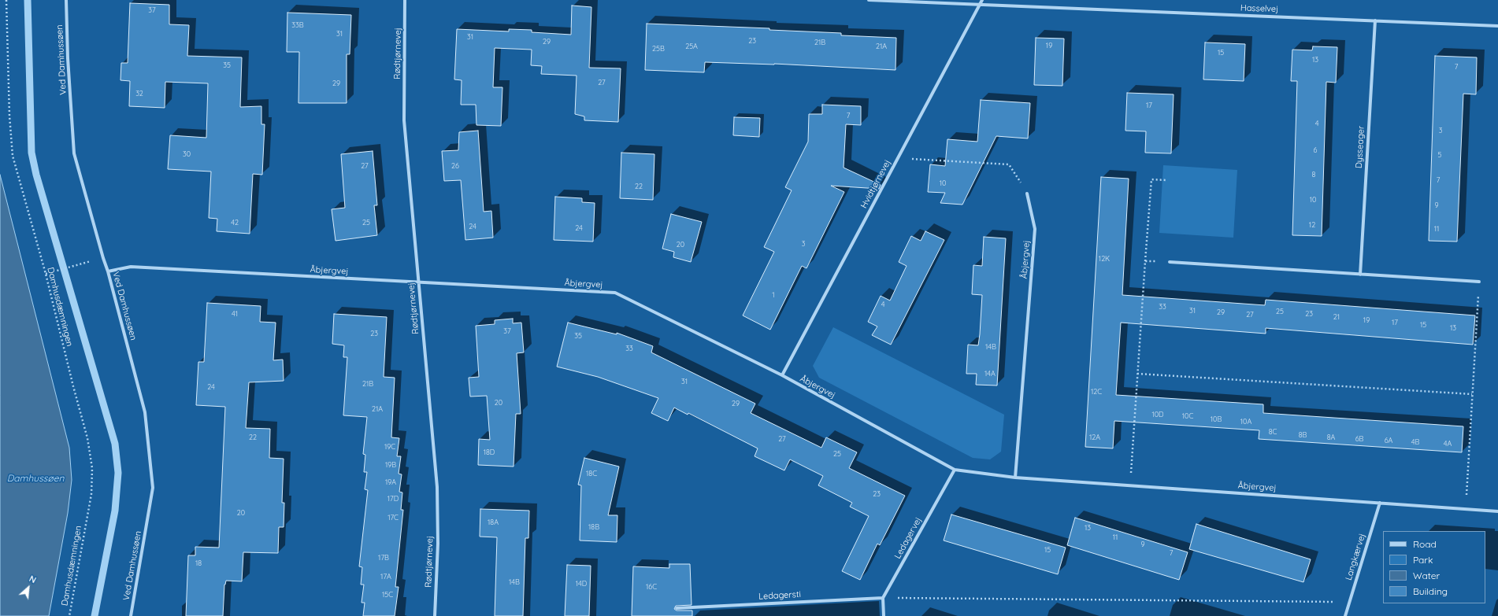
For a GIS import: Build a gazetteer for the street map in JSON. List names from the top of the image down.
{
  "streets": {
    "street": [
      "Hasselvej",
      "Rødtjørnevej",
      "Ved Damhussøen",
      "Dysseager",
      "Hvidtjørnevej",
      "Åbjergvej",
      "Ledagervej",
      "Langkærvej",
      "Ledagersti"
    ],
    "path": ["Damhusdæmningen"]
  },
  "crossings": [
    ["Hasselvej", "Dysseager"],
    ["Hasselvej", "Hvidtjørnevej"],
    ["Rødtjørnevej", "Åbjergvej"],
    ["Ved Damhussøen", "Åbjergvej"],
    ["Hvidtjørnevej", "Åbjergvej"],
    ["Åbjergvej", "Ledagervej"],
    ["Åbjergvej", "Langkærvej"],
    ["Ledagervej", "Ledagersti"]
  ],
  "water": ["Damhussøen"],
  "house_numbers": [
    "37",
    "33B",
    "31",
    "31",
    "23",
    "29",
    "21B",
    "19",
    "25A",
    "21A",
    "25B",
    "15",
    "13",
    "35",
    "7",
    "27",
    "29",
    "32",
    "17",
    "7",
    "4",
    "3",
    "6",
    "30",
    "5",
    "27",
    "26",
    "8",
    "7",
    "10",
    "22",
    "10",
    "9",
    "42",
    "25",
    "12",
    "24",
    "24",
    "11",
    "3",
    "20",
    "12K",
    "1",
    "4",
    "33",
    "31",
    "25",
    "29",
    "41",
    "23",
    "27",
    "21",
    "19",
    "17",
    "15",
    "13",
    "37",
    "23",
    "35",
    "14B",
    "33",
    "14A",
    "31",
    "21B",
    "24",
    "12C",
    "20",
    "29",
    "21A",
    "10D",
    "10C",
    "10B",
    "10A",
    "8C",
    "8B",
    "22",
    "12A",
    "8A",
    "27",
    "6B",
    "6A",
    "4B",
    "4A",
    "19C",
    "18D",
    "25",
    "19B",
    "18C",
    "19A",
    "23",
    "17D",
    "20",
    "17C",
    "18A",
    "18B",
    "13",
    "11",
    "9",
    "15",
    "7",
    "17B",
    "18",
    "17A",
    "14B",
    "14D",
    "16C",
    "15C"
  ],
  "legend": [
    "Road",
    "Park",
    "Water",
    "Building"
  ],
  "north": "top right"
}
